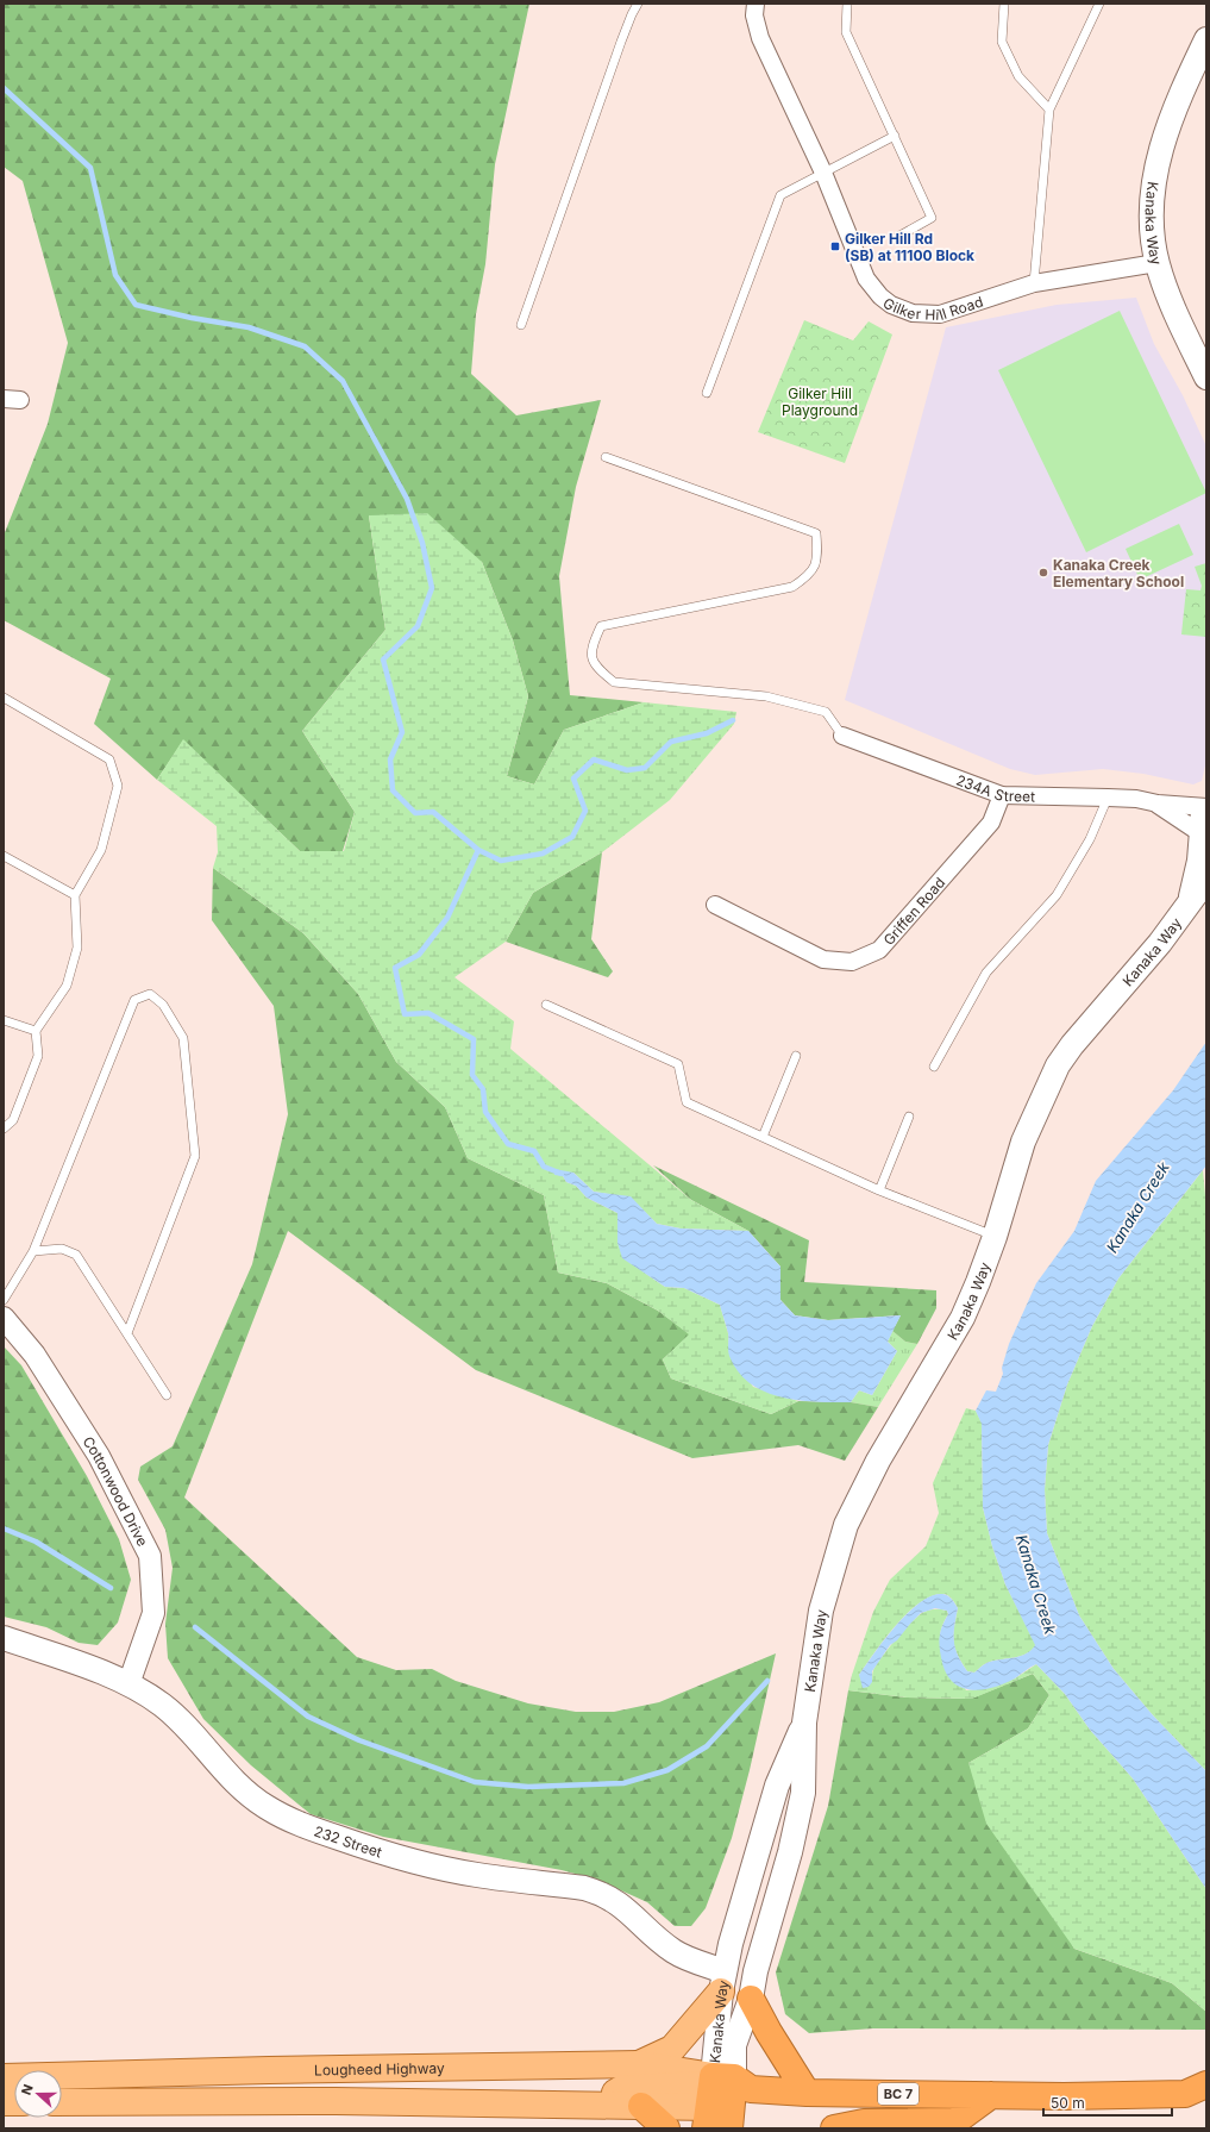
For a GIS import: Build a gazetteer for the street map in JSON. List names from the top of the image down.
{
  "streets": {
    "highway": ["Lougheed Highway", "BC 7"],
    "main road": ["Kanaka Way", "232 Street"],
    "street": [
      "Gilker Hill Road",
      "234A Street",
      "Griffen Road",
      "Cottonwood Drive"
    ]
  },
  "crossings": [
    ["Kanaka Way", "Gilker Hill Road"],
    ["Kanaka Way", "234A Street"],
    ["Kanaka Way", "232 Street"],
    ["Kanaka Way", "Lougheed Highway"],
    ["234A Street", "Griffen Road"],
    ["Cottonwood Drive", "232 Street"],
    ["Lougheed Highway", "BC 7"]
  ],
  "water": ["Kanaka Creek"],
  "parks": ["Gilker Hill Playground"],
  "places": {
    "transit": ["Gilker Hill Rd (SB) at 11100 Block"],
    "other": ["Kanaka Creek Elementary School"]
  },
  "scale_bar": "50 m",
  "north": "left"
}
